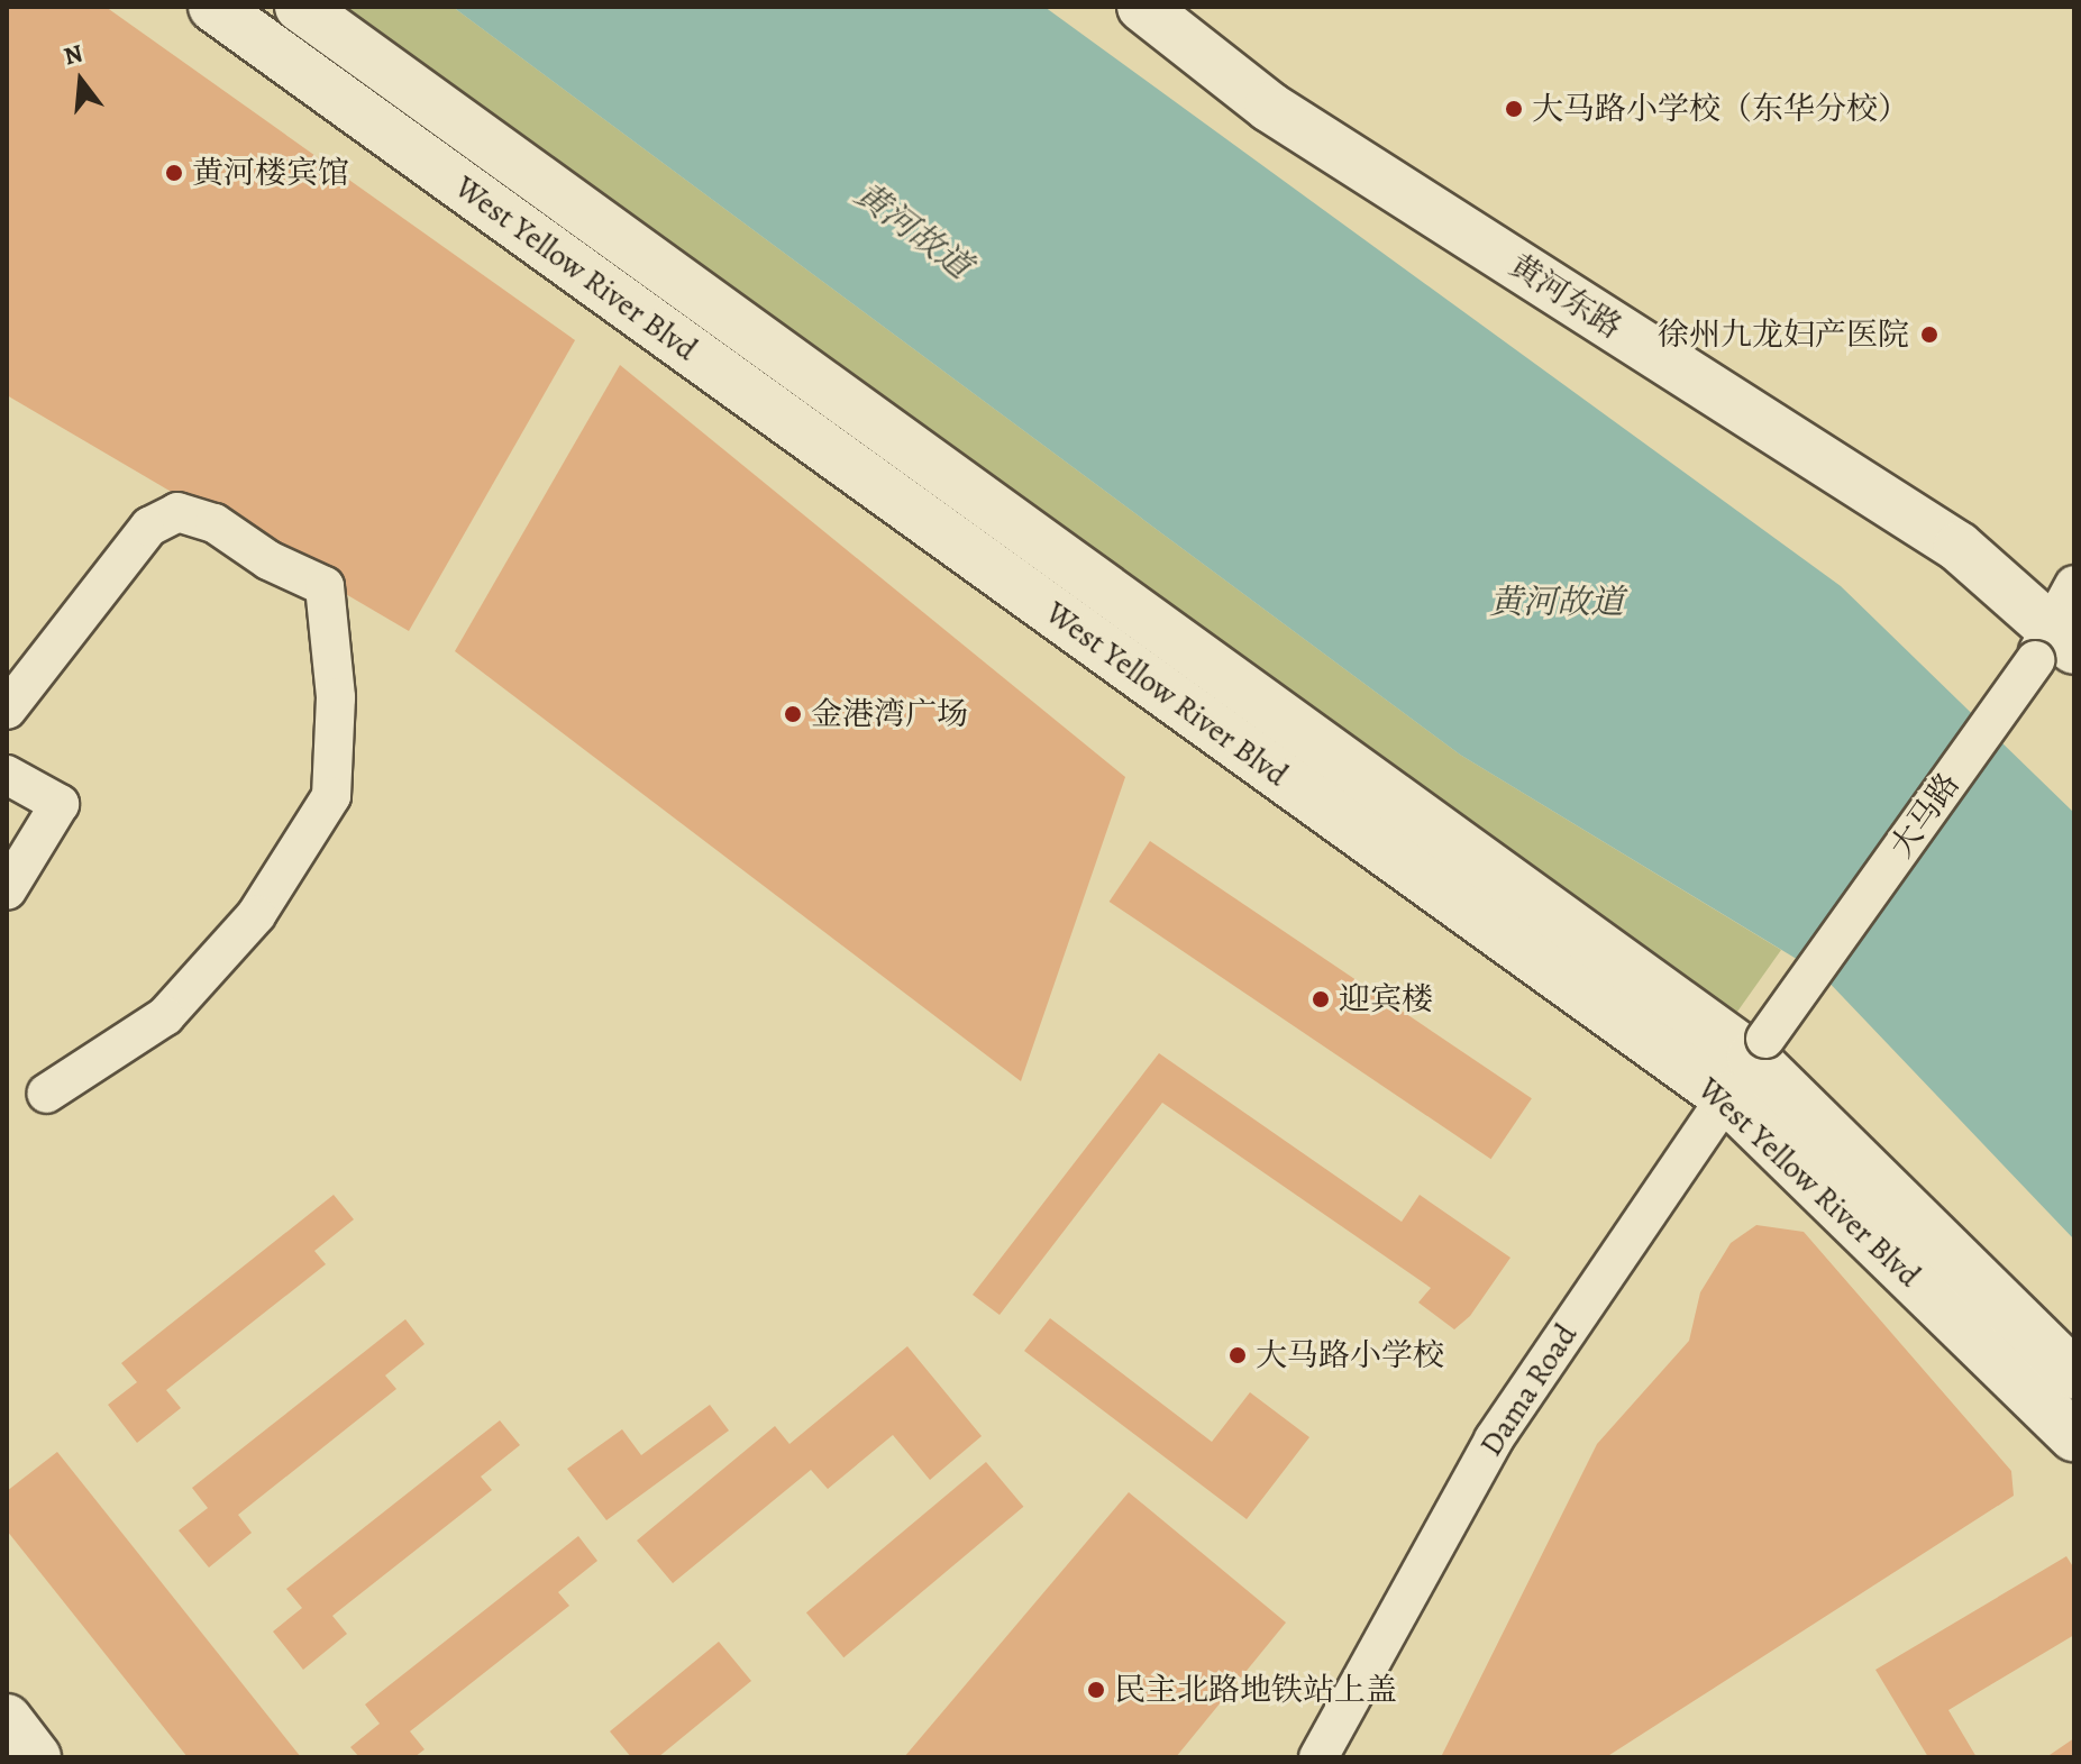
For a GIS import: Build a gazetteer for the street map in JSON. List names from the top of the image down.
{
  "streets": {
    "main road": ["West Yellow River Blvd", "黄河东路", "Dama Road"],
    "street": ["大马路"]
  },
  "crossings": [
    ["West Yellow River Blvd", "大马路"],
    ["West Yellow River Blvd", "Dama Road"],
    ["黄河东路", "大马路"],
    ["大马路", "Dama Road"]
  ],
  "water": ["黄河故道"],
  "places": [
    "大马路小学校（东华分校）",
    "黄河楼宾馆",
    "徐州九龙妇产医院",
    "金港湾广场",
    "迎宾楼",
    "大马路小学校",
    "民主北路地铁站上盖"
  ],
  "north": "top"
}
